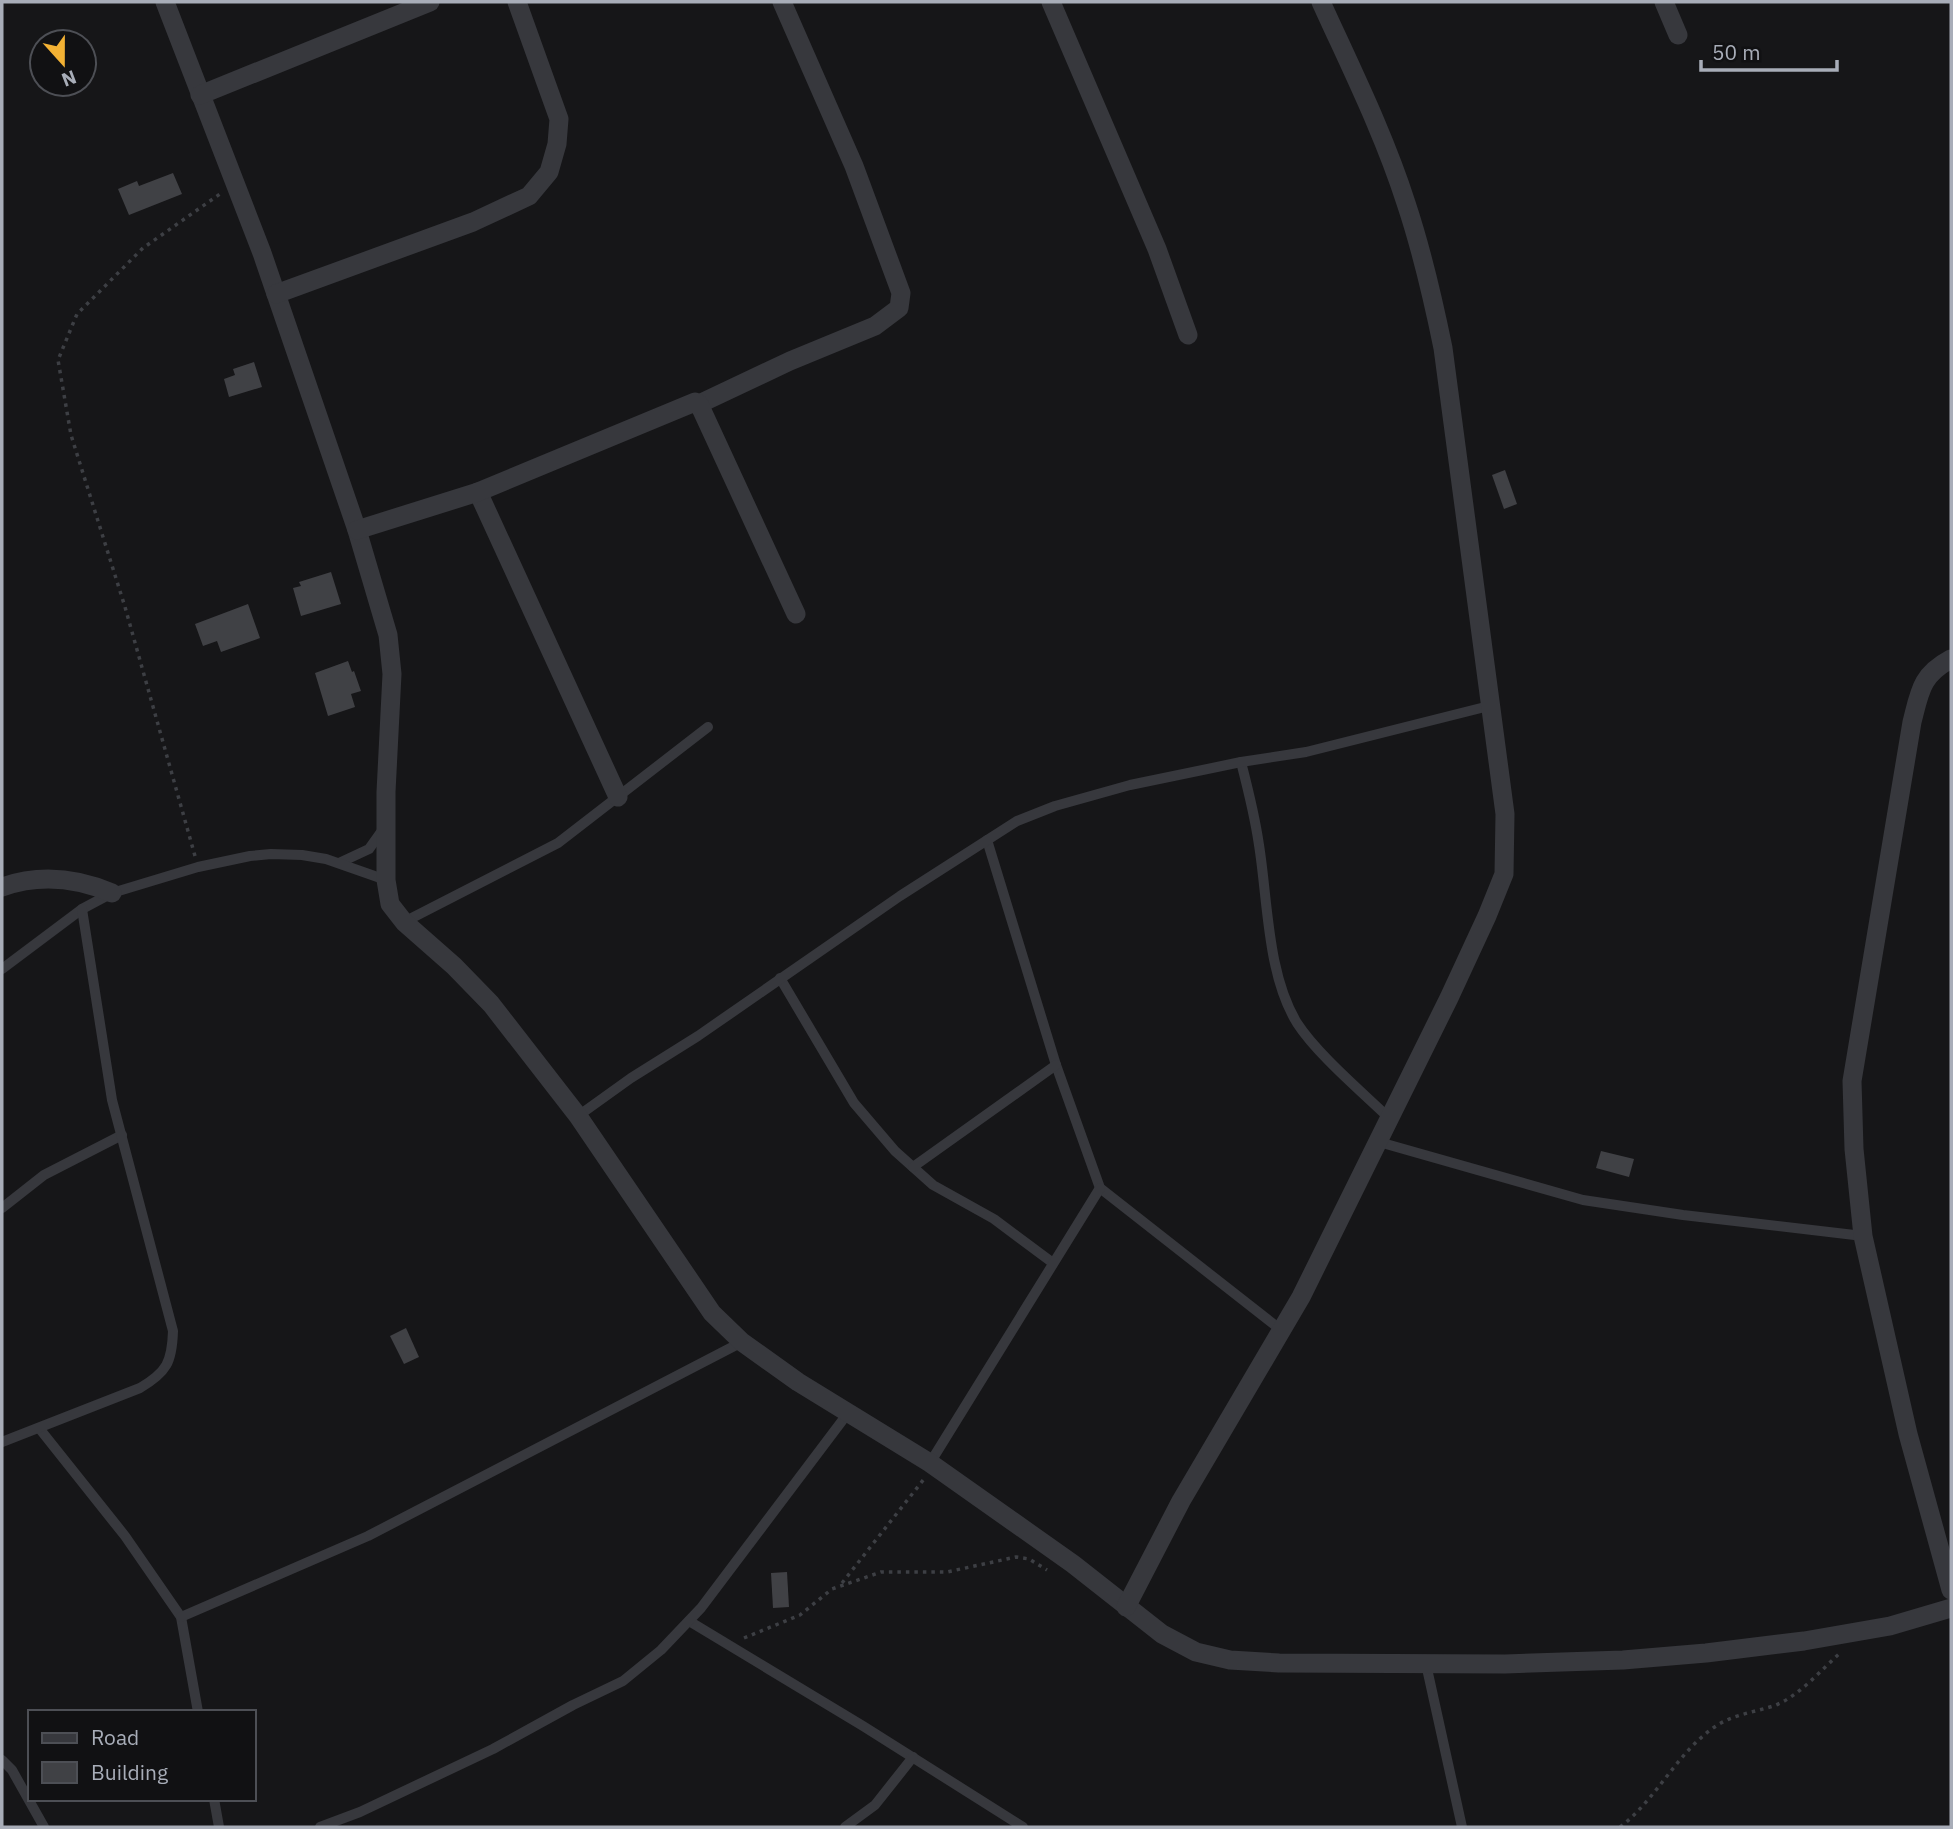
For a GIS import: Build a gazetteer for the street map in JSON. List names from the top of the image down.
{
  "legend": ["Road", "Building"],
  "scale_bar": "50 m",
  "north": "bottom"
}
